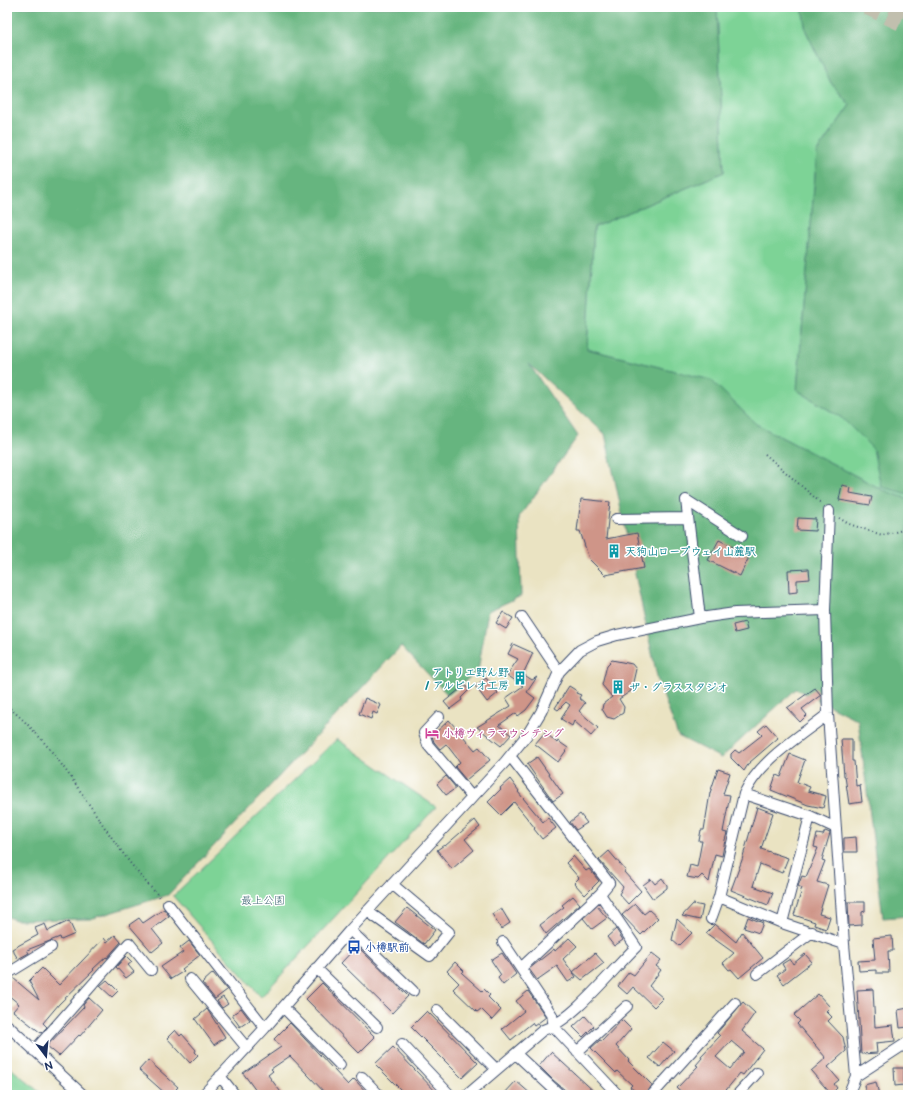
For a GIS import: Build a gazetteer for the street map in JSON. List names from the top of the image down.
{
  "parks": ["最上公園"],
  "places": {
    "building": ["天狗山ロープウェイ山麓駅", "アトリエ野ん野 / アルビレオ工房", "ザ・グラススタジオ"],
    "hotel": ["小樽ヴィラマウンテング"],
    "bus stop": ["小樽駅前"]
  },
  "north": "bottom"
}
